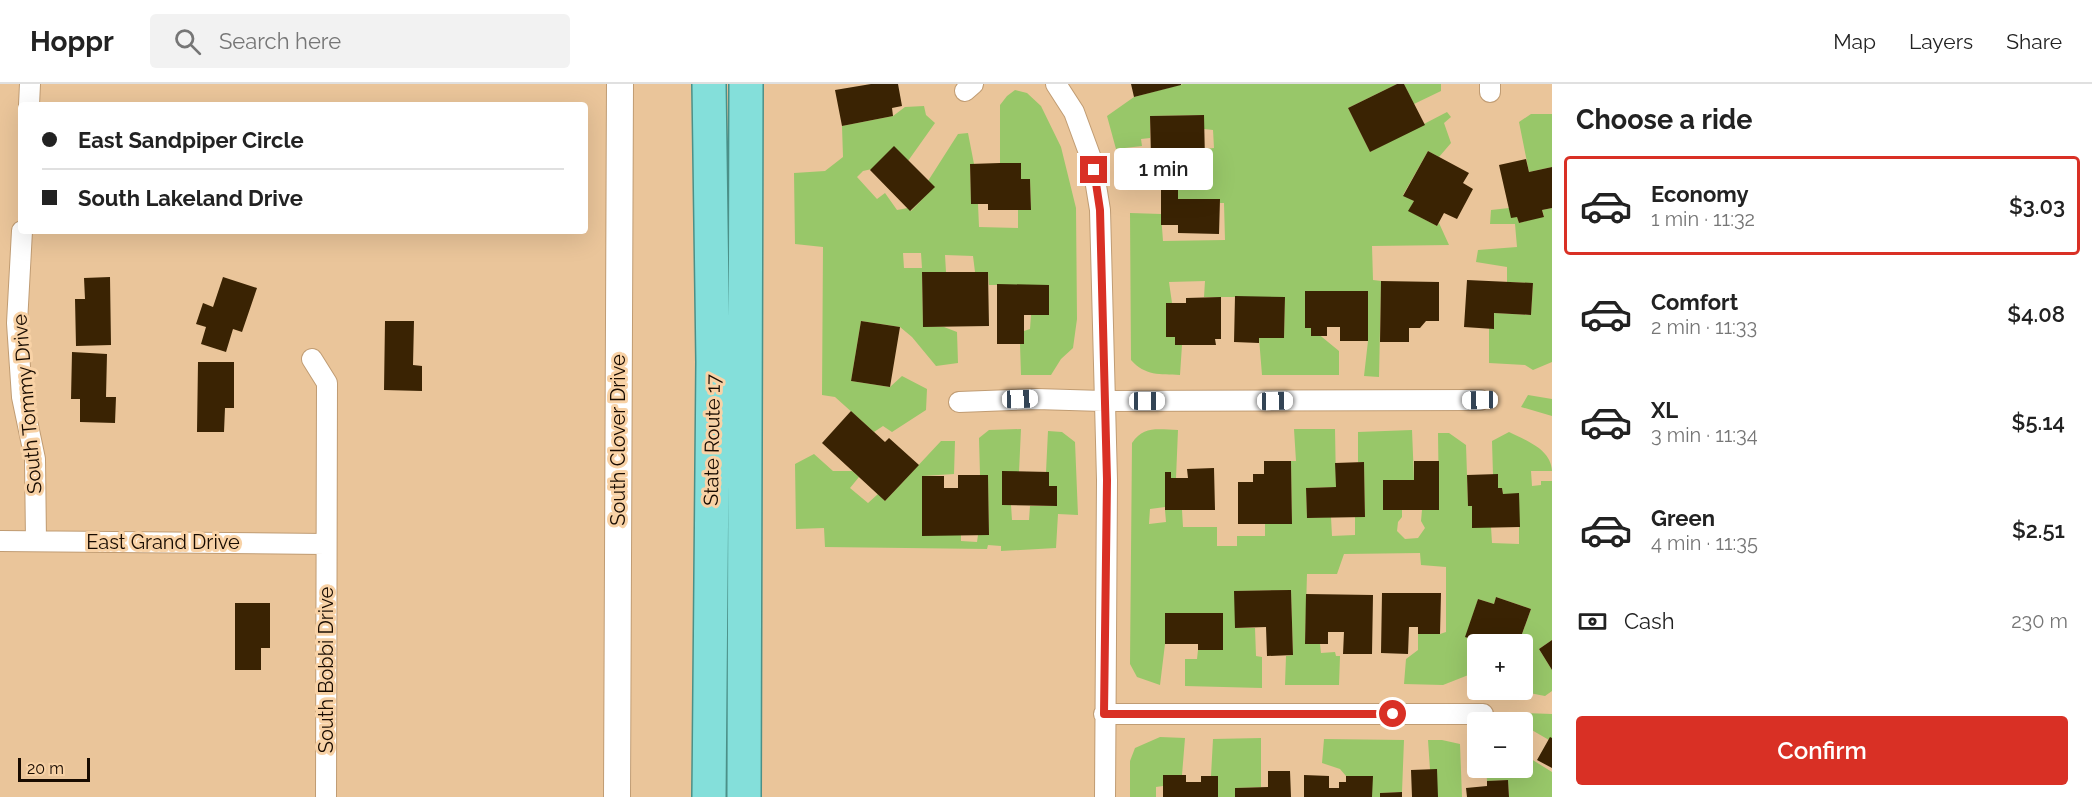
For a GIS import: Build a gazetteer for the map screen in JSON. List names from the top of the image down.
{
  "streets": {
    "highway": ["State Route 17"],
    "street": [
      "South Tommy Drive",
      "South Clover Drive",
      "East Grand Drive",
      "South Bobbi Drive"
    ]
  },
  "crossings": [
    ["South Tommy Drive", "East Grand Drive"],
    ["East Grand Drive", "South Bobbi Drive"]
  ],
  "scale_bar": "20 m",
  "page": {
    "header": "Hoppr",
    "search": "Search here",
    "nav": ["Map", "Layers", "Share"],
    "heading": "Choose a ride",
    "banner": ["East Sandpiper Circle", "South Lakeland Drive"],
    "bubble": "1 min",
    "list": [
      {
        "name": "Economy",
        "note": "1 min · 11:32",
        "value": "$3.03"
      },
      {
        "name": "Comfort",
        "note": "2 min · 11:33",
        "value": "$4.08"
      },
      {
        "name": "XL",
        "note": "3 min · 11:34",
        "value": "$5.14"
      },
      {
        "name": "Green",
        "note": "4 min · 11:35",
        "value": "$2.51"
      }
    ],
    "pay": ["Cash", "230 m"],
    "map_buttons": ["+", "−"],
    "buttons": "Confirm",
    "scale": "20 m"
  }
}
